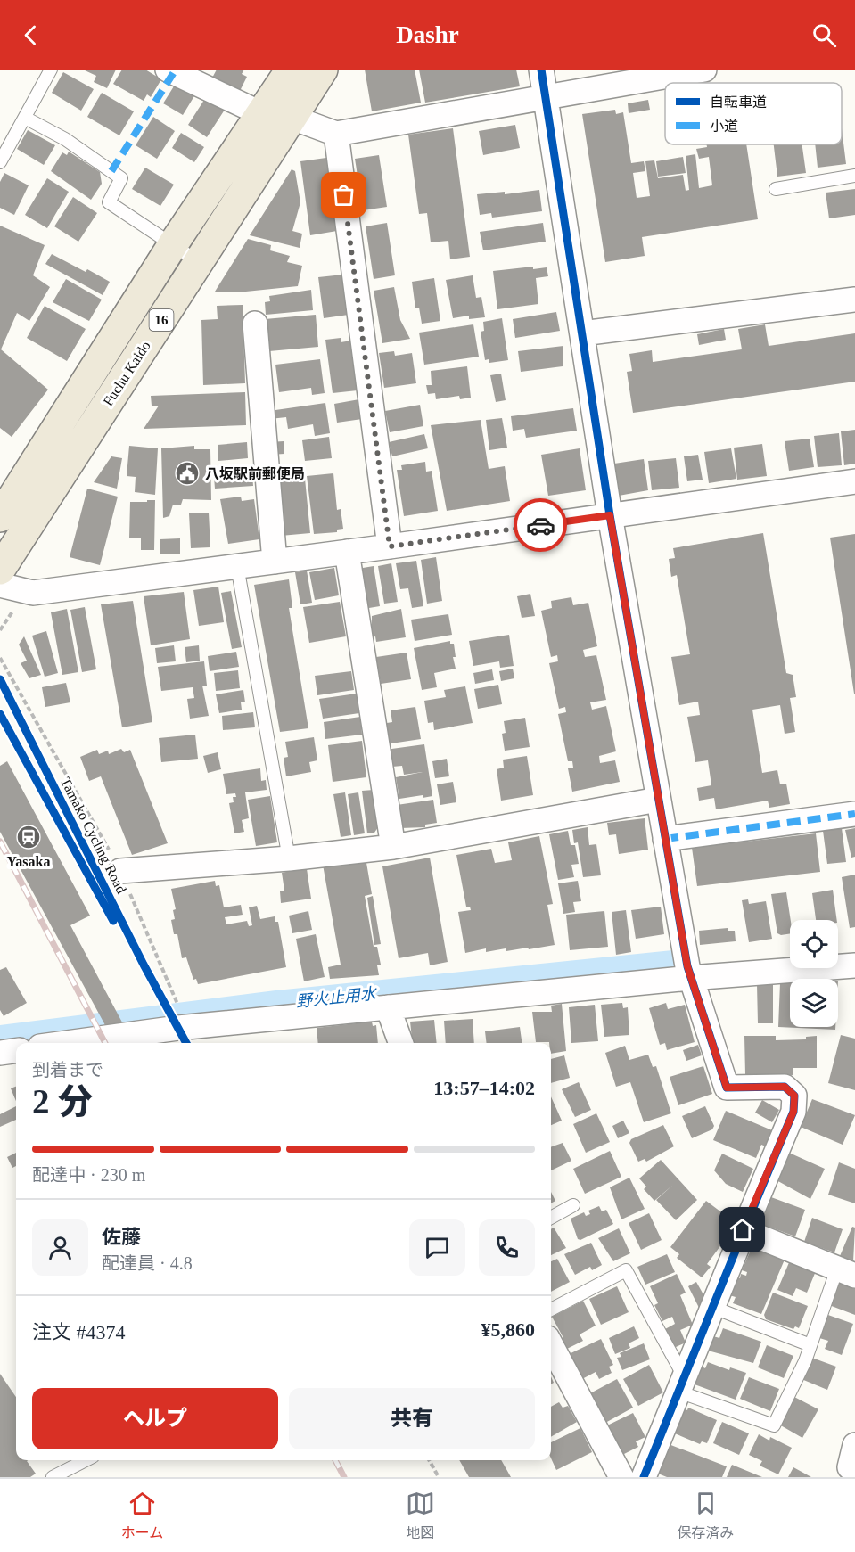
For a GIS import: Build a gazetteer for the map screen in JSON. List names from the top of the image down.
{
  "streets": {
    "main road": ["16", "Fuchu Kaido"],
    "cycle path": ["Tamako Cycling Road"]
  },
  "water": ["野火止用水"],
  "places": {
    "public building": ["八坂駅前郵便局"],
    "station": ["Yasaka"]
  },
  "legend": ["自転車道", "小道"],
  "page": {
    "header": "Dashr",
    "heading": ["2 分", "到着まで", "13:57–14:02"],
    "panel": [
      "佐藤",
      "配達員 · 4.8",
      "注文 #4374",
      "¥5,860"
    ],
    "bar": "配達中 · 230 m",
    "buttons": ["ヘルプ", "共有"],
    "tabs": ["ホーム", "地図", "保存済み"]
  }
}
